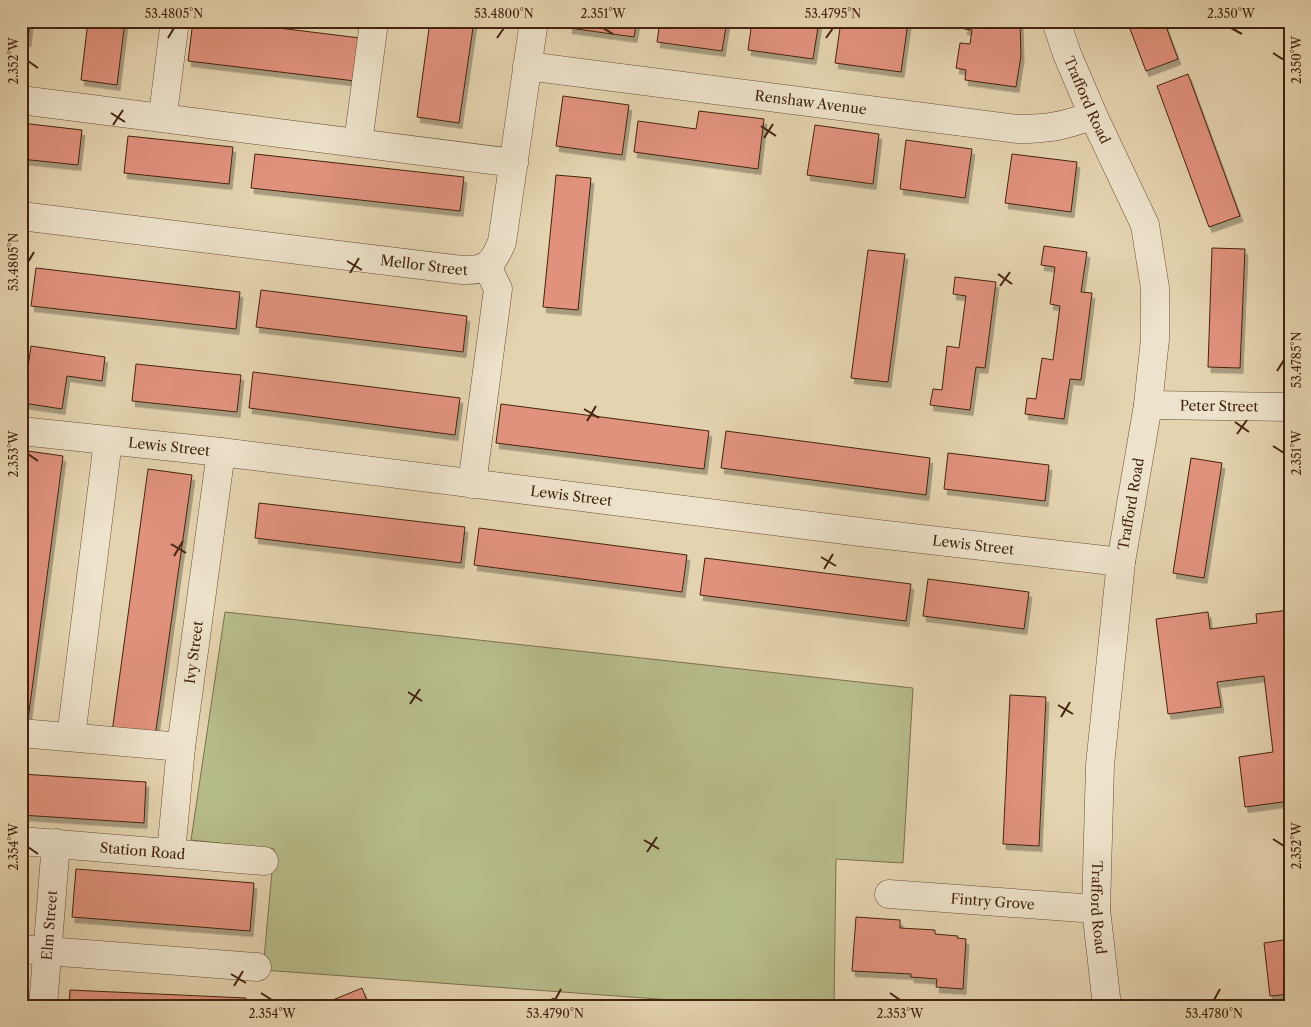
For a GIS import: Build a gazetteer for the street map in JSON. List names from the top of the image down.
{
  "streets": {
    "street": [
      "Trafford Road",
      "Renshaw Avenue",
      "Mellor Street",
      "Peter Street",
      "Lewis Street",
      "Ivy Street",
      "Station Road",
      "Fintry Grove",
      "Elm Street"
    ]
  },
  "crossings": [
    ["Trafford Road", "Renshaw Avenue"],
    ["Trafford Road", "Peter Street"],
    ["Trafford Road", "Lewis Street"],
    ["Trafford Road", "Fintry Grove"],
    ["Renshaw Avenue", "Mellor Street"],
    ["Lewis Street", "Ivy Street"],
    ["Ivy Street", "Station Road"],
    ["Station Road", "Elm Street"]
  ],
  "coordinates": [
    "53.4805°N",
    "53.4800°N",
    "2.351°W",
    "53.4795°N",
    "2.350°W",
    "2.352°W",
    "53.4785°N",
    "2.353°W",
    "2.354°W",
    "53.4790°N",
    "53.4780°N"
  ]
}
